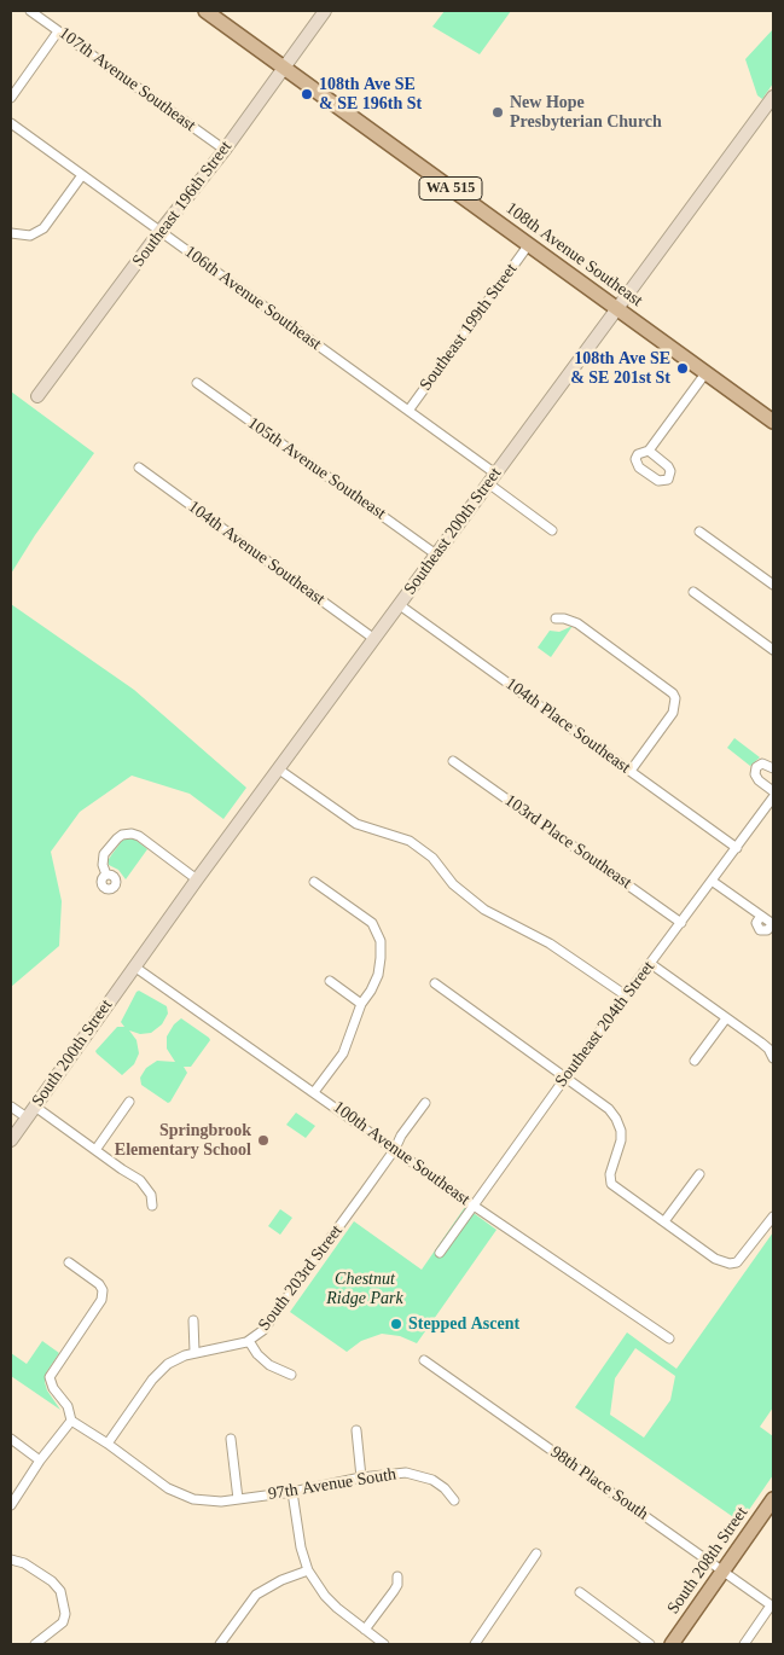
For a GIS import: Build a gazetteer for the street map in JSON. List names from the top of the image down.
{
  "streets": {
    "main road": ["WA 515", "108th Avenue Southeast", "South 208th Street"],
    "street": [
      "107th Avenue Southeast",
      "Southeast 196th Street",
      "106th Avenue Southeast",
      "Southeast 199th Street",
      "105th Avenue Southeast",
      "Southeast 200th Street",
      "104th Avenue Southeast",
      "104th Place Southeast",
      "103rd Place Southeast",
      "Southeast 204th Street",
      "South 200th Street",
      "100th Avenue Southeast",
      "South 203rd Street",
      "98th Place South",
      "97th Avenue South"
    ]
  },
  "crossings": [
    ["107th Avenue Southeast", "Southeast 196th Street"],
    ["Southeast 196th Street", "108th Avenue Southeast"],
    ["Southeast 196th Street", "106th Avenue Southeast"],
    ["108th Avenue Southeast", "Southeast 199th Street"],
    ["108th Avenue Southeast", "Southeast 200th Street"],
    ["106th Avenue Southeast", "Southeast 199th Street"],
    ["106th Avenue Southeast", "Southeast 200th Street"],
    ["105th Avenue Southeast", "Southeast 200th Street"],
    ["Southeast 200th Street", "104th Avenue Southeast"],
    ["Southeast 200th Street", "104th Place Southeast"],
    ["Southeast 200th Street", "South 200th Street"],
    ["Southeast 200th Street", "100th Avenue Southeast"],
    ["104th Place Southeast", "Southeast 204th Street"],
    ["103rd Place Southeast", "Southeast 204th Street"],
    ["Southeast 204th Street", "100th Avenue Southeast"],
    ["South 200th Street", "100th Avenue Southeast"],
    ["100th Avenue Southeast", "South 203rd Street"],
    ["South 203rd Street", "97th Avenue South"],
    ["98th Place South", "South 208th Street"]
  ],
  "parks": ["Chestnut Ridge Park"],
  "places": [
    "108th Ave SE & SE 196th St",
    "New Hope Presbyterian Church",
    "108th Ave SE & SE 201st St",
    "Springbrook Elementary School",
    "Stepped Ascent"
  ]
}
